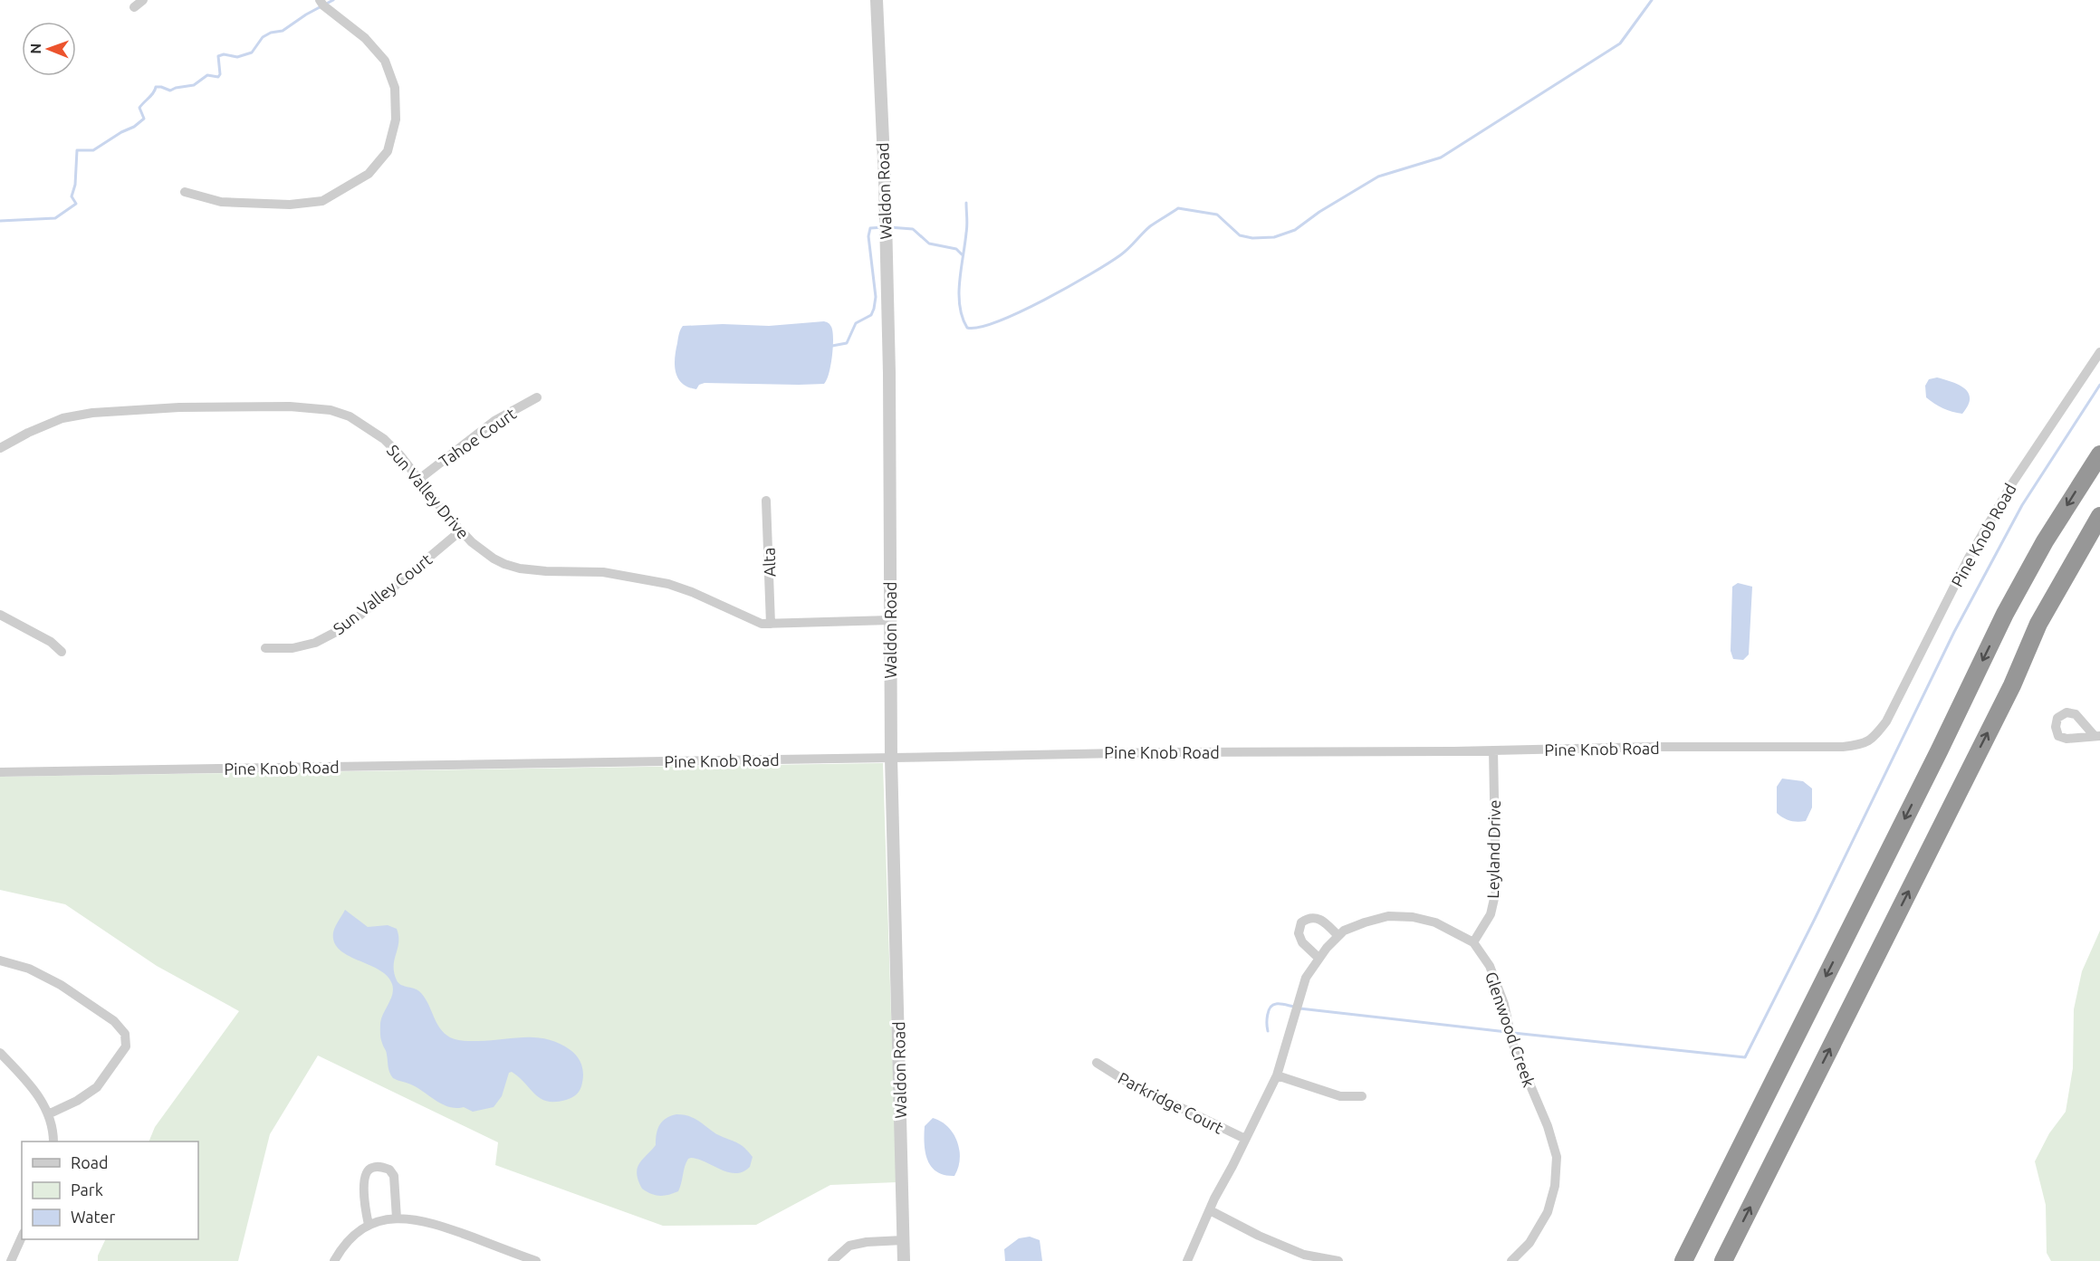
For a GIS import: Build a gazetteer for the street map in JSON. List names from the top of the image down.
{
  "streets": {
    "street": [
      "Waldon Road",
      "Tahoe Court",
      "Sun Valley Drive",
      "Pine Knob Road",
      "Alta",
      "Sun Valley Court",
      "Leyland Drive",
      "Glenwood Creek",
      "Parkridge Court"
    ]
  },
  "crossings": [
    ["Waldon Road", "Sun Valley Drive"],
    ["Waldon Road", "Pine Knob Road"],
    ["Tahoe Court", "Sun Valley Drive"],
    ["Sun Valley Drive", "Alta"],
    ["Sun Valley Drive", "Sun Valley Court"],
    ["Pine Knob Road", "Leyland Drive"],
    ["Leyland Drive", "Glenwood Creek"],
    ["Glenwood Creek", "Parkridge Court"]
  ],
  "legend": ["Road", "Park", "Water"],
  "north": "left"
}
